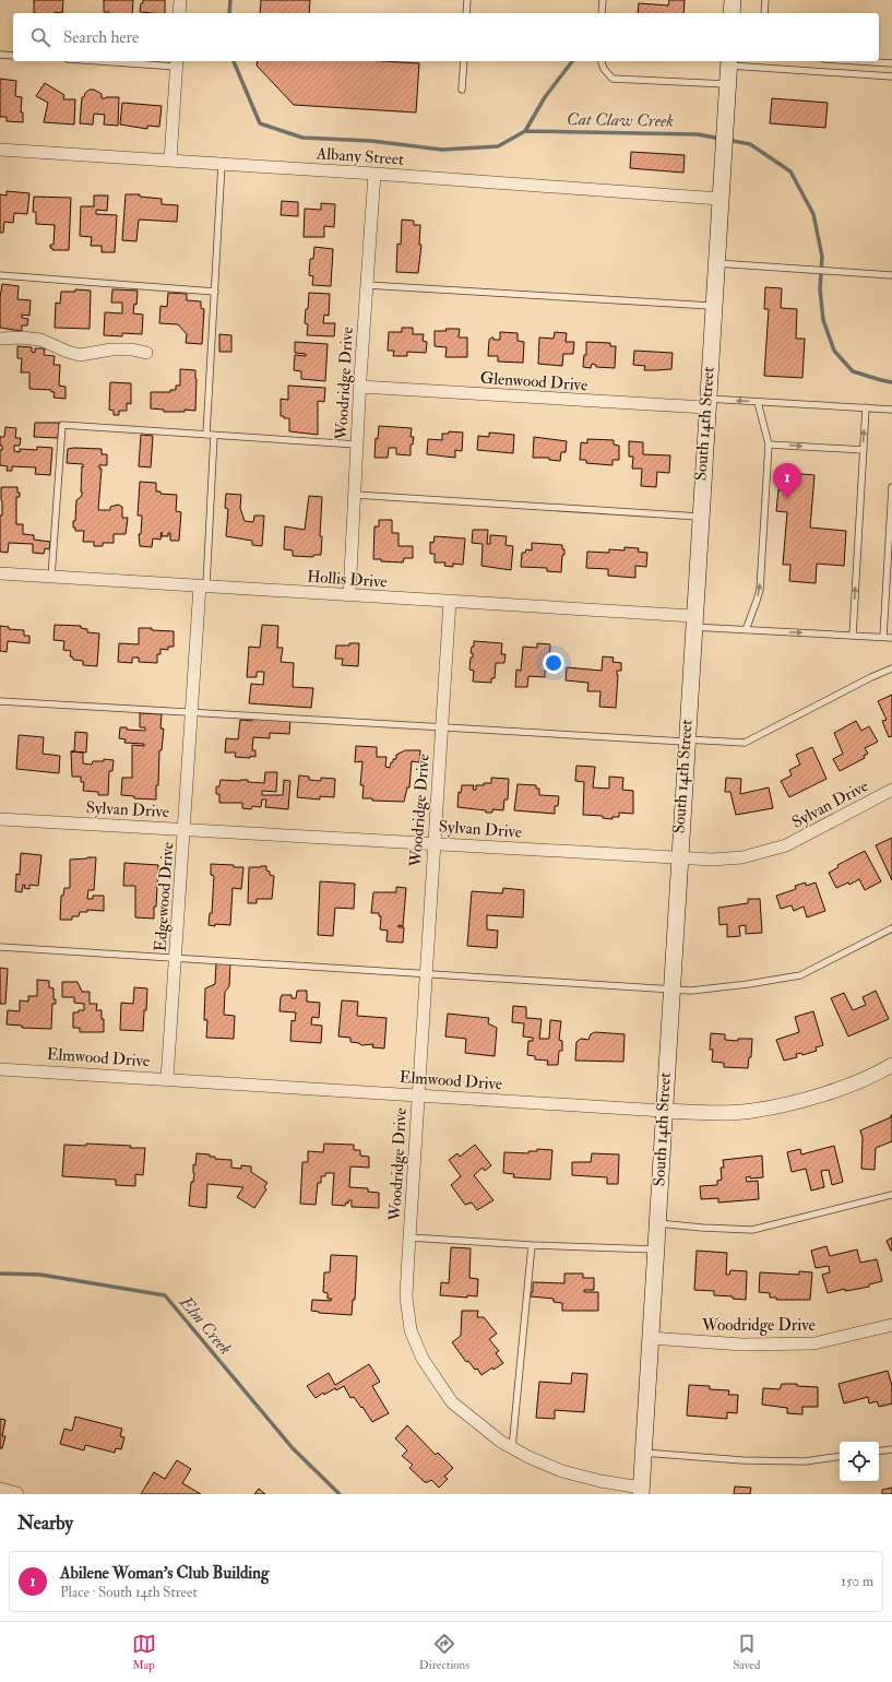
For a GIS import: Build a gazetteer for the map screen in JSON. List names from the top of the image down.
{
  "streets": {
    "main road": ["South 14th Street"],
    "street": [
      "Albany Street",
      "Glenwood Drive",
      "Woodridge Drive",
      "Hollis Drive",
      "Sylvan Drive",
      "Edgewood Drive",
      "Elmwood Drive"
    ]
  },
  "crossings": [
    ["Albany Street", "Woodridge Drive"],
    ["Albany Street", "South 14th Street"],
    ["Glenwood Drive", "Woodridge Drive"],
    ["Glenwood Drive", "South 14th Street"],
    ["Woodridge Drive", "South 14th Street"],
    ["Woodridge Drive", "Hollis Drive"],
    ["Woodridge Drive", "Sylvan Drive"],
    ["Woodridge Drive", "Elmwood Drive"],
    ["South 14th Street", "Hollis Drive"],
    ["South 14th Street", "Sylvan Drive"],
    ["South 14th Street", "Elmwood Drive"],
    ["Hollis Drive", "Edgewood Drive"],
    ["Sylvan Drive", "Edgewood Drive"],
    ["Edgewood Drive", "Elmwood Drive"]
  ],
  "water": ["Cat Claw Creek", "Elm Creek"],
  "page": {
    "search": "Search here",
    "pins": "1",
    "heading": "Nearby",
    "list": [
      {
        "mark": "1",
        "name": "Abilene Woman's Club Building",
        "note": "Place · South 14th Street",
        "value": "150 m"
      }
    ],
    "nav": ["Map", "Directions", "Saved"]
  }
}
